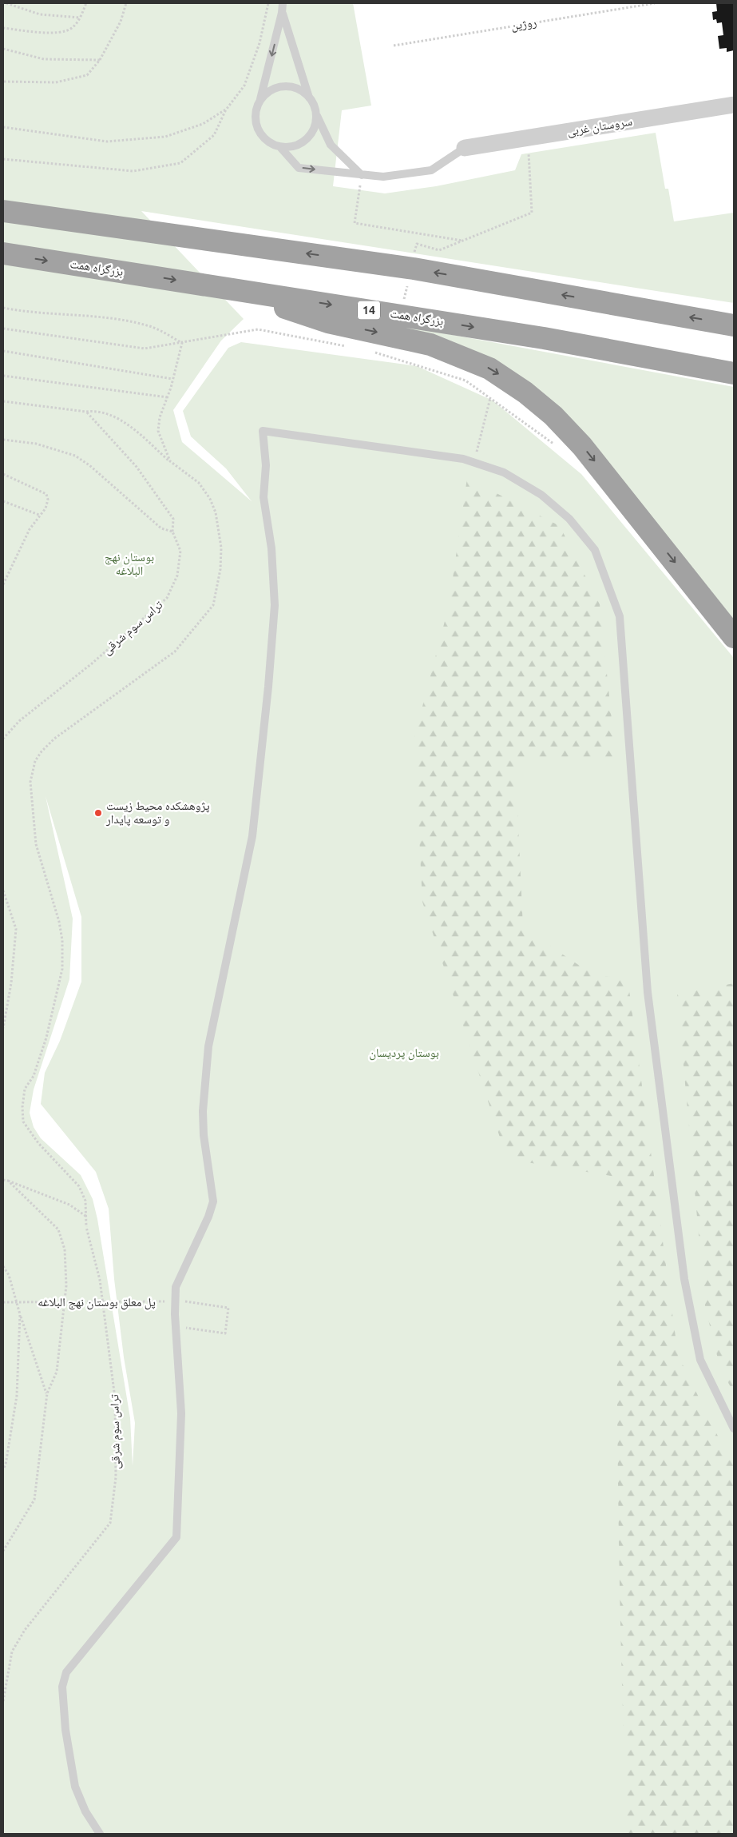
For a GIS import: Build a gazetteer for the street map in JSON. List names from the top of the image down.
{
  "streets": {
    "highway": ["بزرگراه همت", "14"],
    "street": ["سروستان غربی"],
    "path": ["روژین", "تراس سوم شرقی", "پل معلق بوستان نهج البلاغه"]
  },
  "parks": ["بوستان نهج البلاغه", "بوستان پردیسان"],
  "places": ["پژوهشکده محیط زیست و توسعه پایدار"]
}
